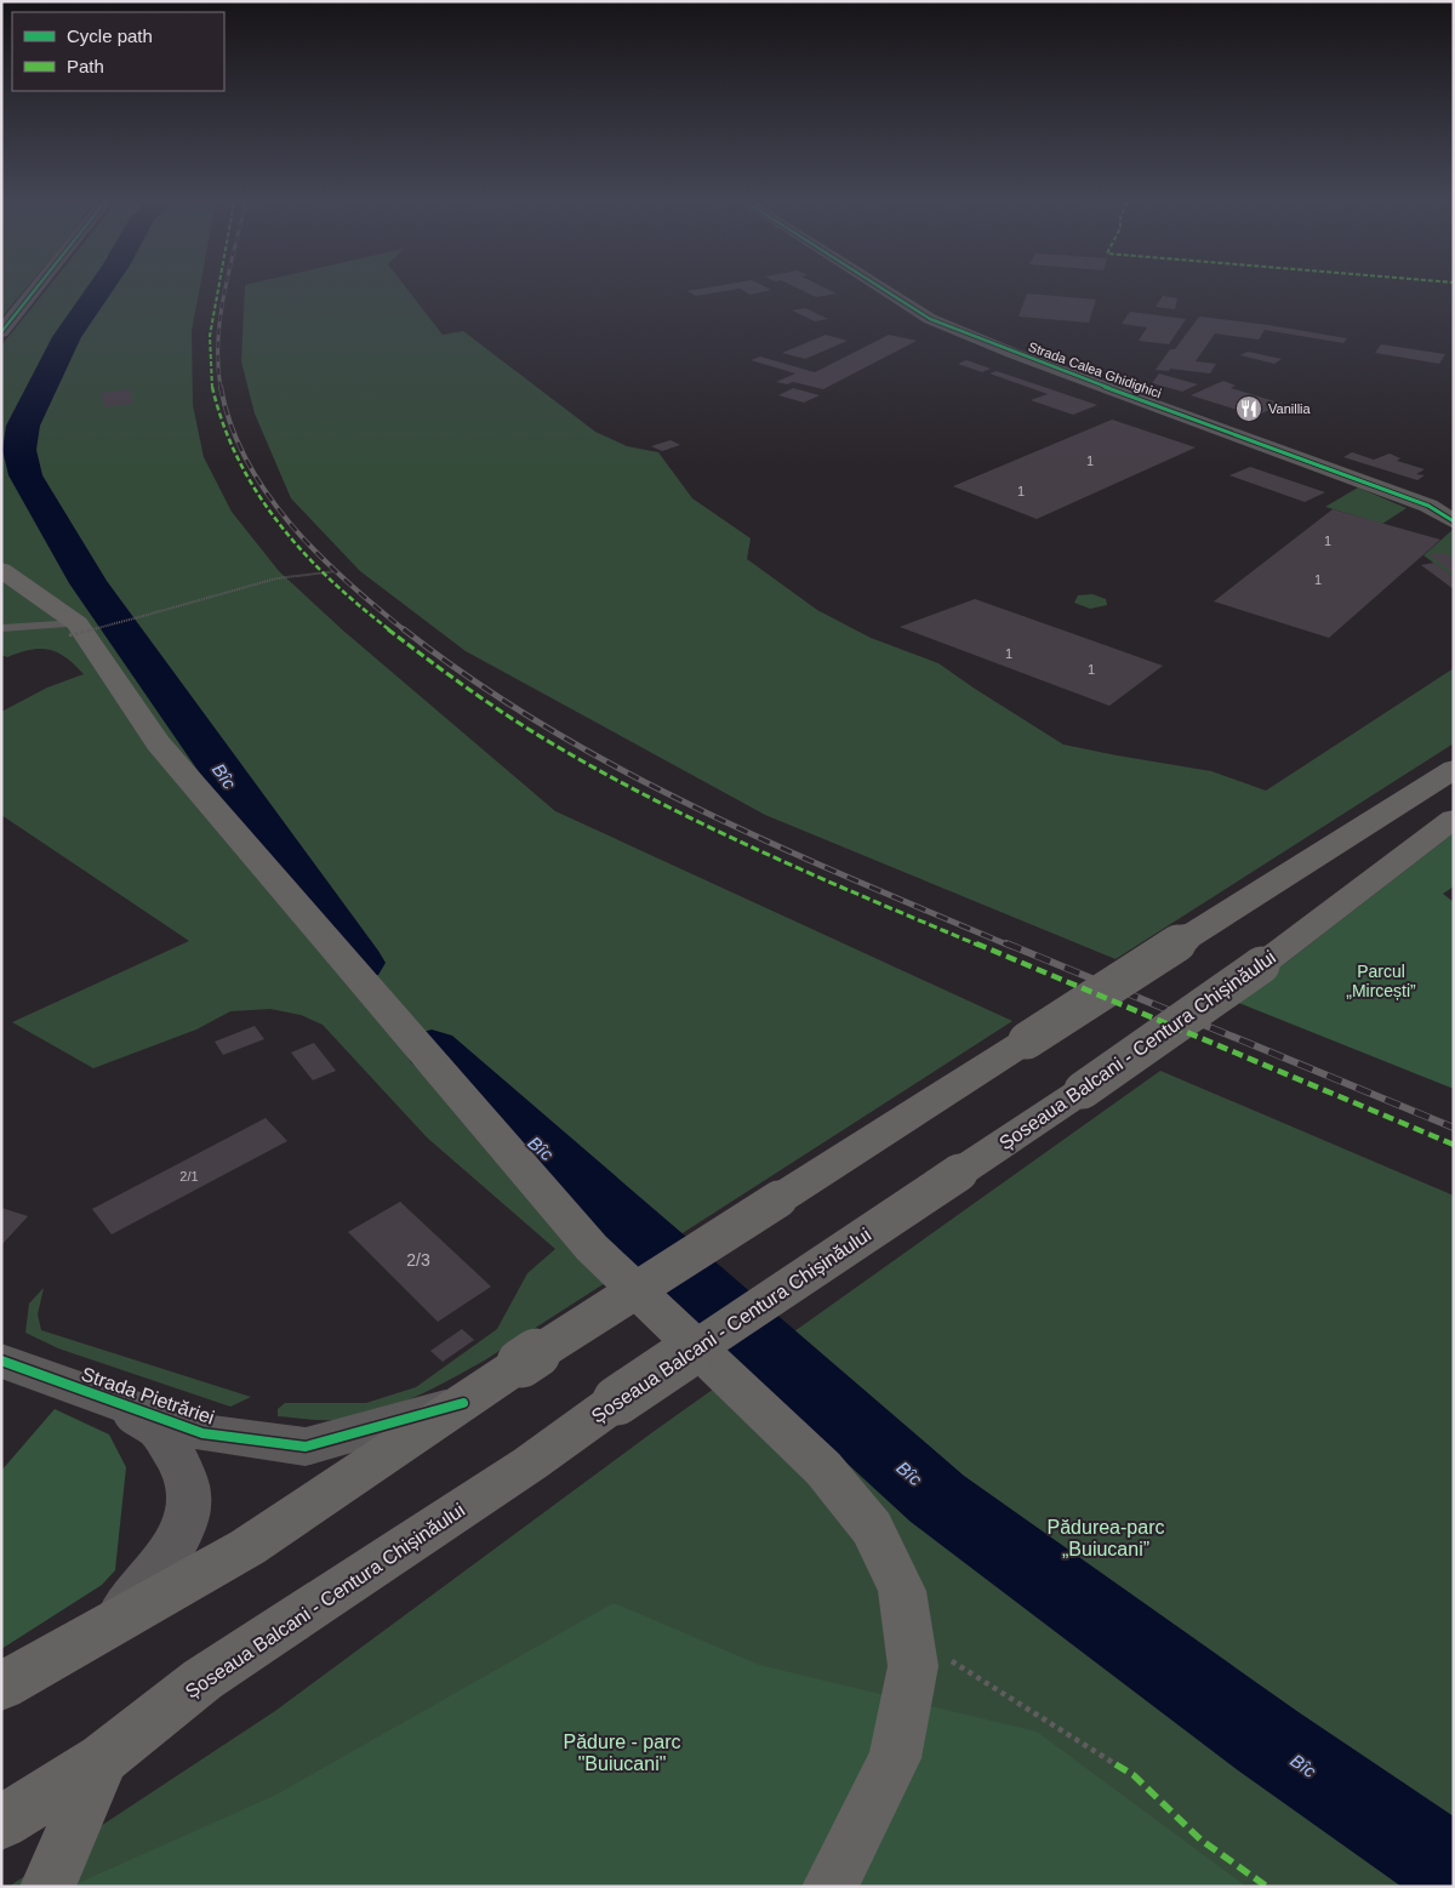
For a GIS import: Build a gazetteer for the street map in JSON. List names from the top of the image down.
{
  "streets": {
    "highway": ["Șoseaua Balcani - Centura Chișinăului"],
    "street": ["Strada Calea Ghidighici", "Strada Pietrăriei"]
  },
  "water": ["Bîc"],
  "parks": ["Parcul „Mircești”", "Pădurea-parc „Buiucani”", "Pădure - parc \"Buiucani\""],
  "places": {
    "restaurant": ["Vanillia"]
  },
  "house_numbers": [
    "1",
    "1",
    "1",
    "1",
    "1",
    "1",
    "2/1",
    "2/3"
  ],
  "legend": ["Cycle path", "Path"]
}
